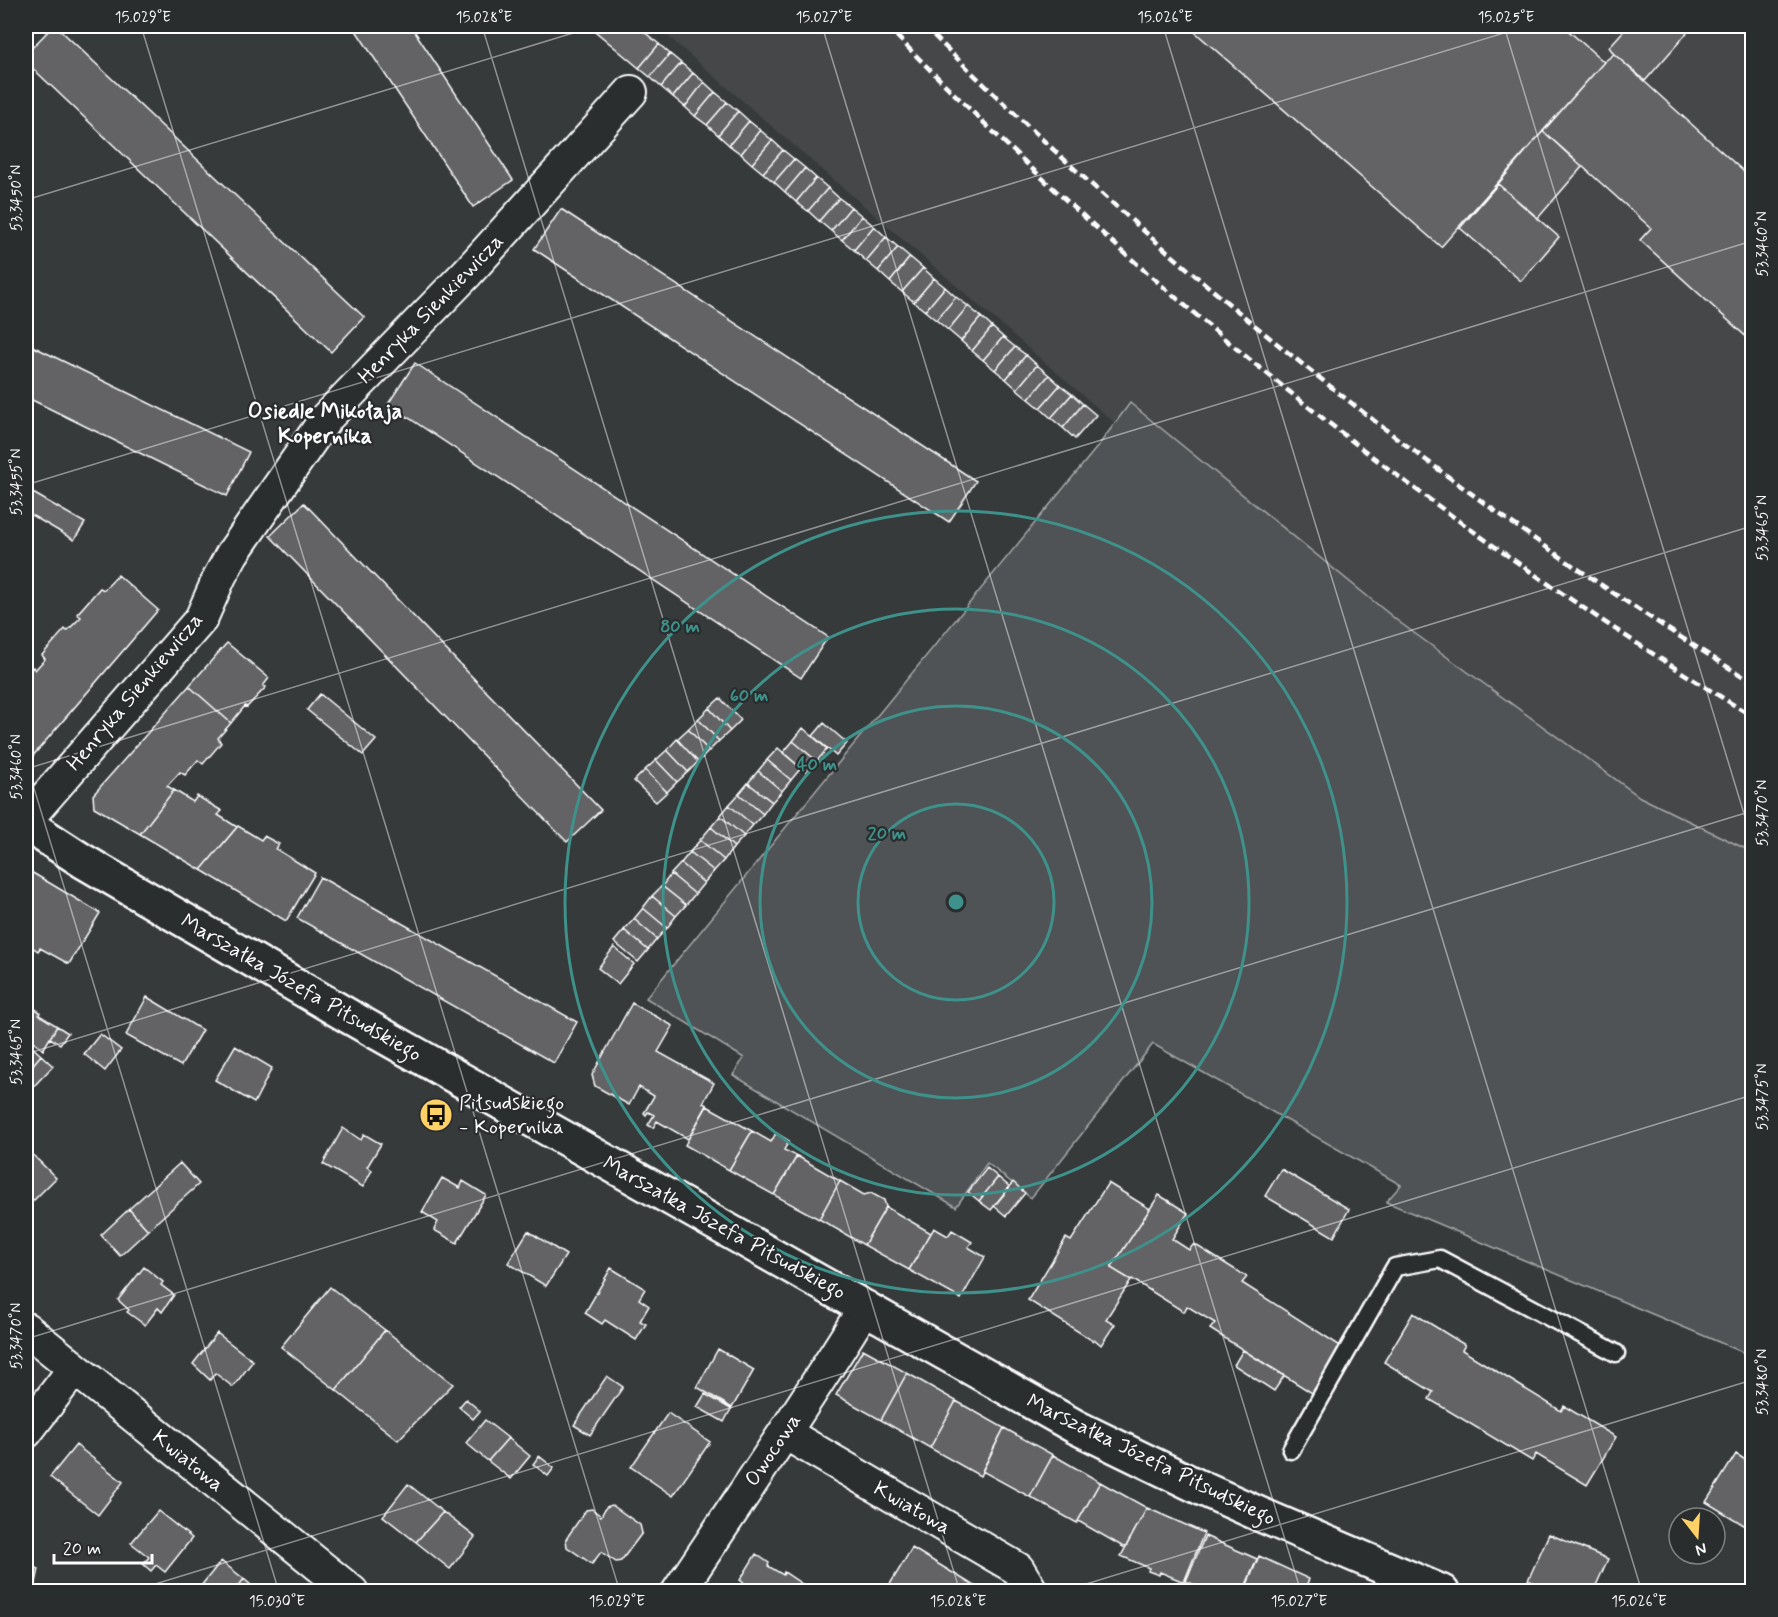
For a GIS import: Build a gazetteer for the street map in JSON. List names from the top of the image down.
{
  "streets": {
    "street": [
      "Henryka Sienkiewicza",
      "Marszałka Józefa Piłsudskiego",
      "Owocowa",
      "Kwiatowa"
    ]
  },
  "crossings": [
    ["Henryka Sienkiewicza", "Marszałka Józefa Piłsudskiego"],
    ["Marszałka Józefa Piłsudskiego", "Owocowa"],
    ["Owocowa", "Kwiatowa"]
  ],
  "districts": ["Osiedle Mikołaja Kopernika"],
  "places": {
    "bus stop": ["Piłsudskiego - Kopernika"]
  },
  "scale_bar": "20 m",
  "north": "bottom",
  "coordinates": [
    "15.029°E",
    "15.028°E",
    "15.027°E",
    "15.026°E",
    "15.025°E",
    "53.3450°N",
    "53.3460°N",
    "53.3455°N",
    "53.3465°N",
    "53.3470°N",
    "53.3475°N",
    "53.3480°N",
    "15.030°E"
  ],
  "rings": [
    "80 m",
    "60 m",
    "40 m",
    "20 m"
  ]
}
